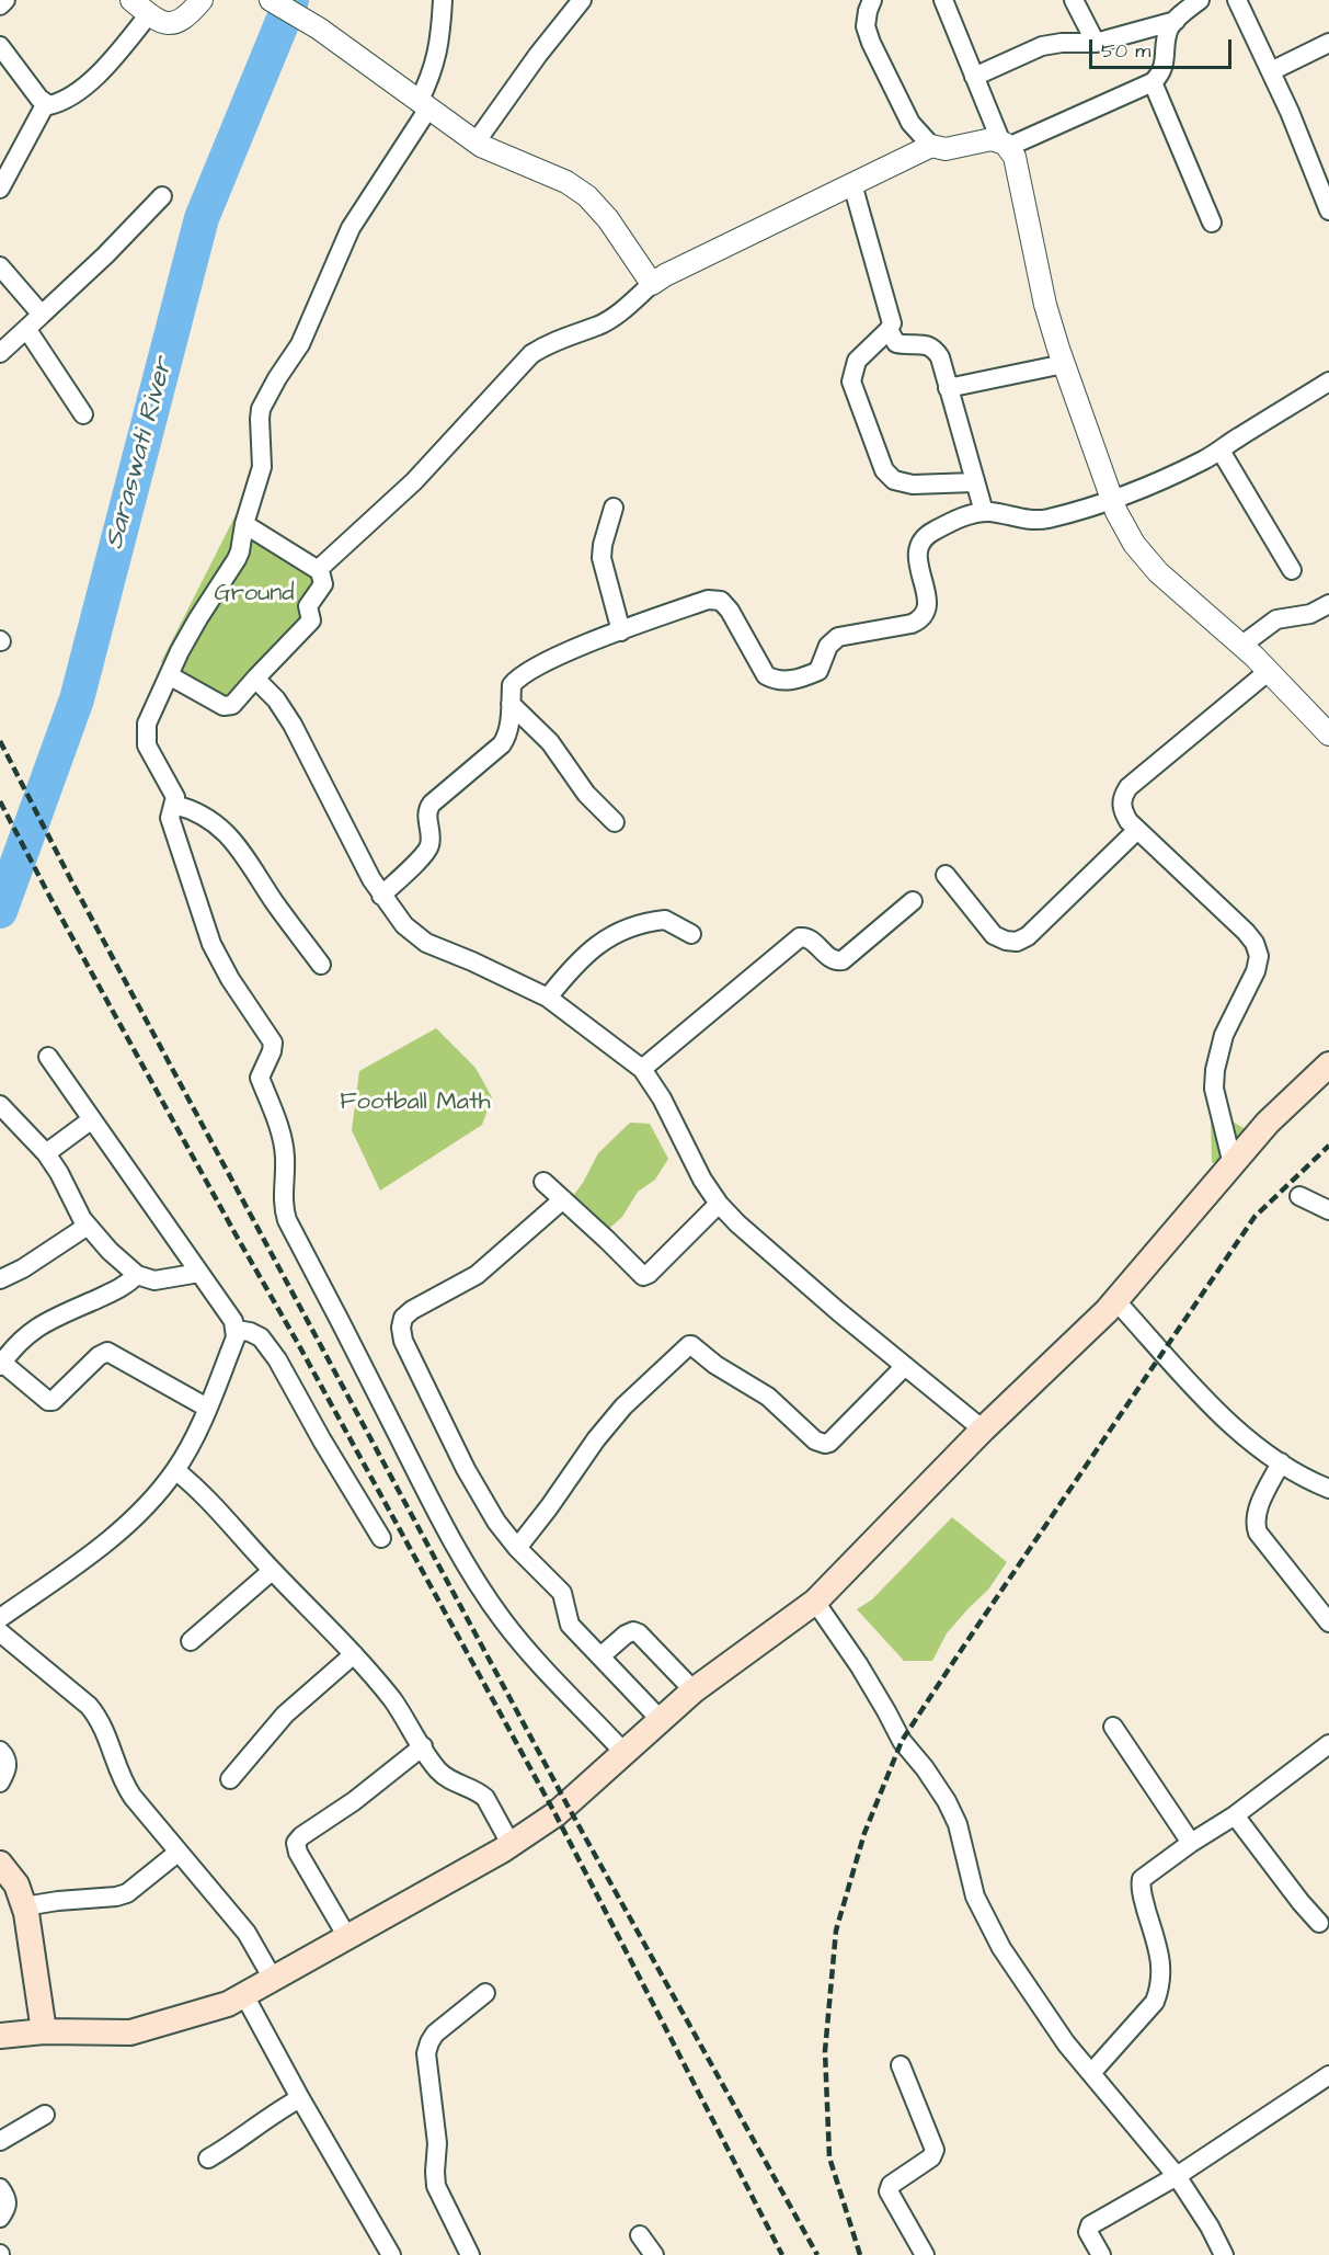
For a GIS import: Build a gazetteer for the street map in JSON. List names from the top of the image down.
{
  "water": ["Saraswati River"],
  "parks": ["Ground", "Football Math"],
  "scale_bar": "50 m"
}
